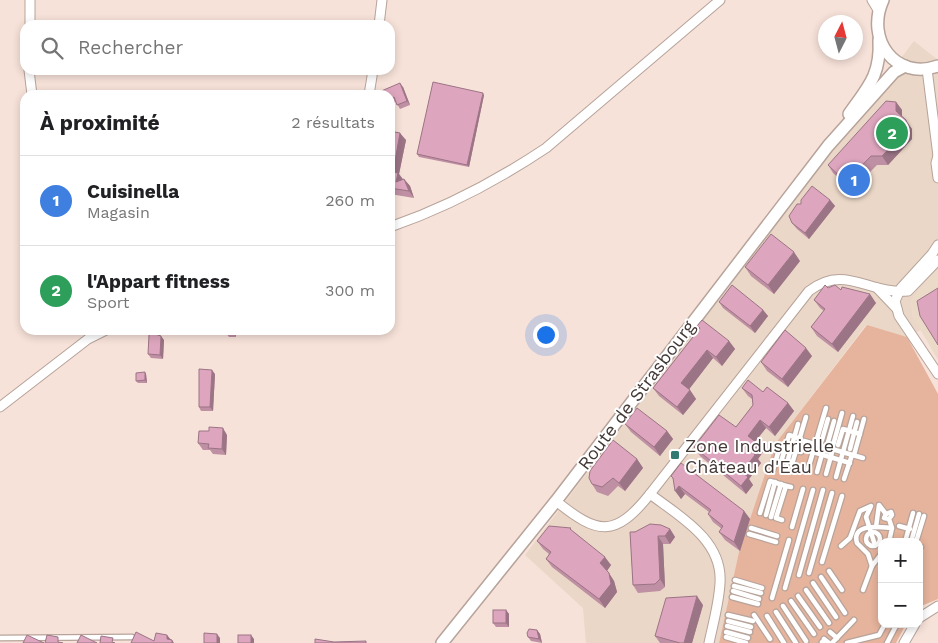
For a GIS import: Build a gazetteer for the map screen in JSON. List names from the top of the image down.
{
  "streets": {
    "main road": ["Route de Strasbourg"]
  },
  "places": {
    "transit": ["Zone Industrielle Château d'Eau"]
  },
  "north": "top",
  "page": {
    "search": "Rechercher",
    "heading": ["À proximité", "2 résultats"],
    "pins": ["2", "1"],
    "list": [
      {
        "mark": "1",
        "name": "Cuisinella",
        "note": "Magasin",
        "value": "260 m"
      },
      {
        "mark": "2",
        "name": "l'Appart fitness",
        "note": "Sport",
        "value": "300 m"
      }
    ],
    "map_buttons": ["+", "−"]
  }
}
